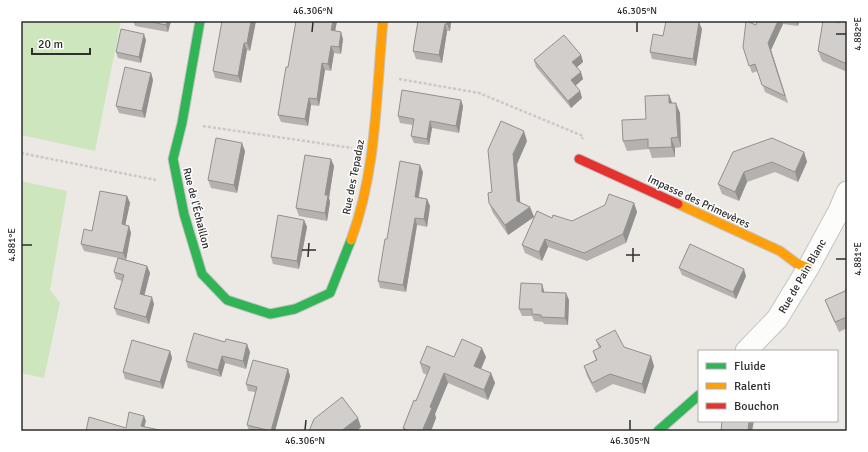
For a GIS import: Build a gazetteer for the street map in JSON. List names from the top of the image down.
{
  "streets": {
    "street": [
      "Rue des Tepadaz",
      "Impasse des Primevères",
      "Rue de l'Échaillon",
      "Rue de Pain Blanc"
    ]
  },
  "crossings": [
    ["Rue des Tepadaz", "Rue de l'Échaillon"],
    ["Impasse des Primevères", "Rue de Pain Blanc"]
  ],
  "legend": ["Fluide", "Ralenti", "Bouchon"],
  "scale_bar": "20 m",
  "coordinates": [
    "46.306°N",
    "46.305°N",
    "4.882°E",
    "4.881°E"
  ]
}
